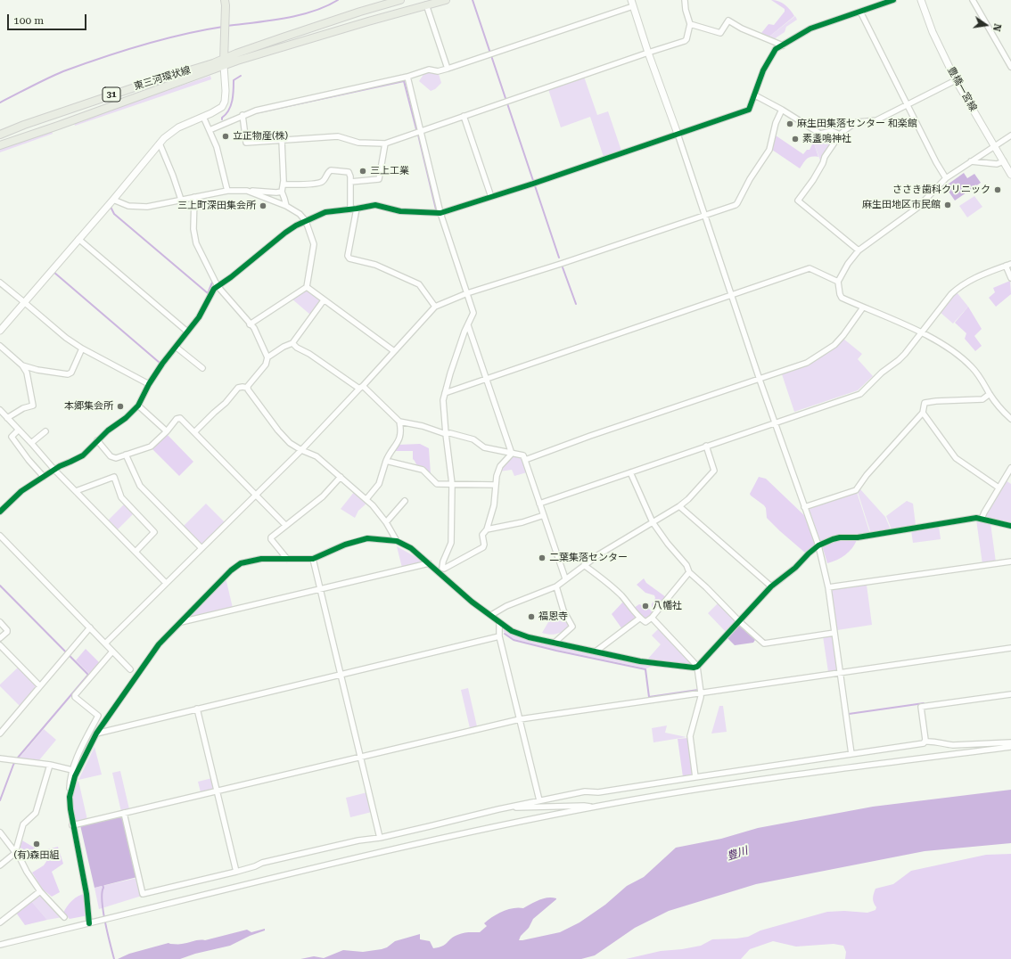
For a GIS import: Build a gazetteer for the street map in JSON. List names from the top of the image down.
{
  "streets": {
    "main road": ["東三河環状線", "31"],
    "street": ["豊橋一宮線"]
  },
  "water": ["豊川"],
  "places": [
    "麻生田集落センター 和楽館",
    "立正物産(株)",
    "素盞嗚神社",
    "三上工業",
    "ささき歯科クリニック",
    "麻生田地区市民館",
    "三上町深田集会所",
    "本郷集会所",
    "二葉集落センター",
    "八幡社",
    "福恩寺",
    "(有)森田組"
  ],
  "scale_bar": "100 m",
  "north": "right"
}
